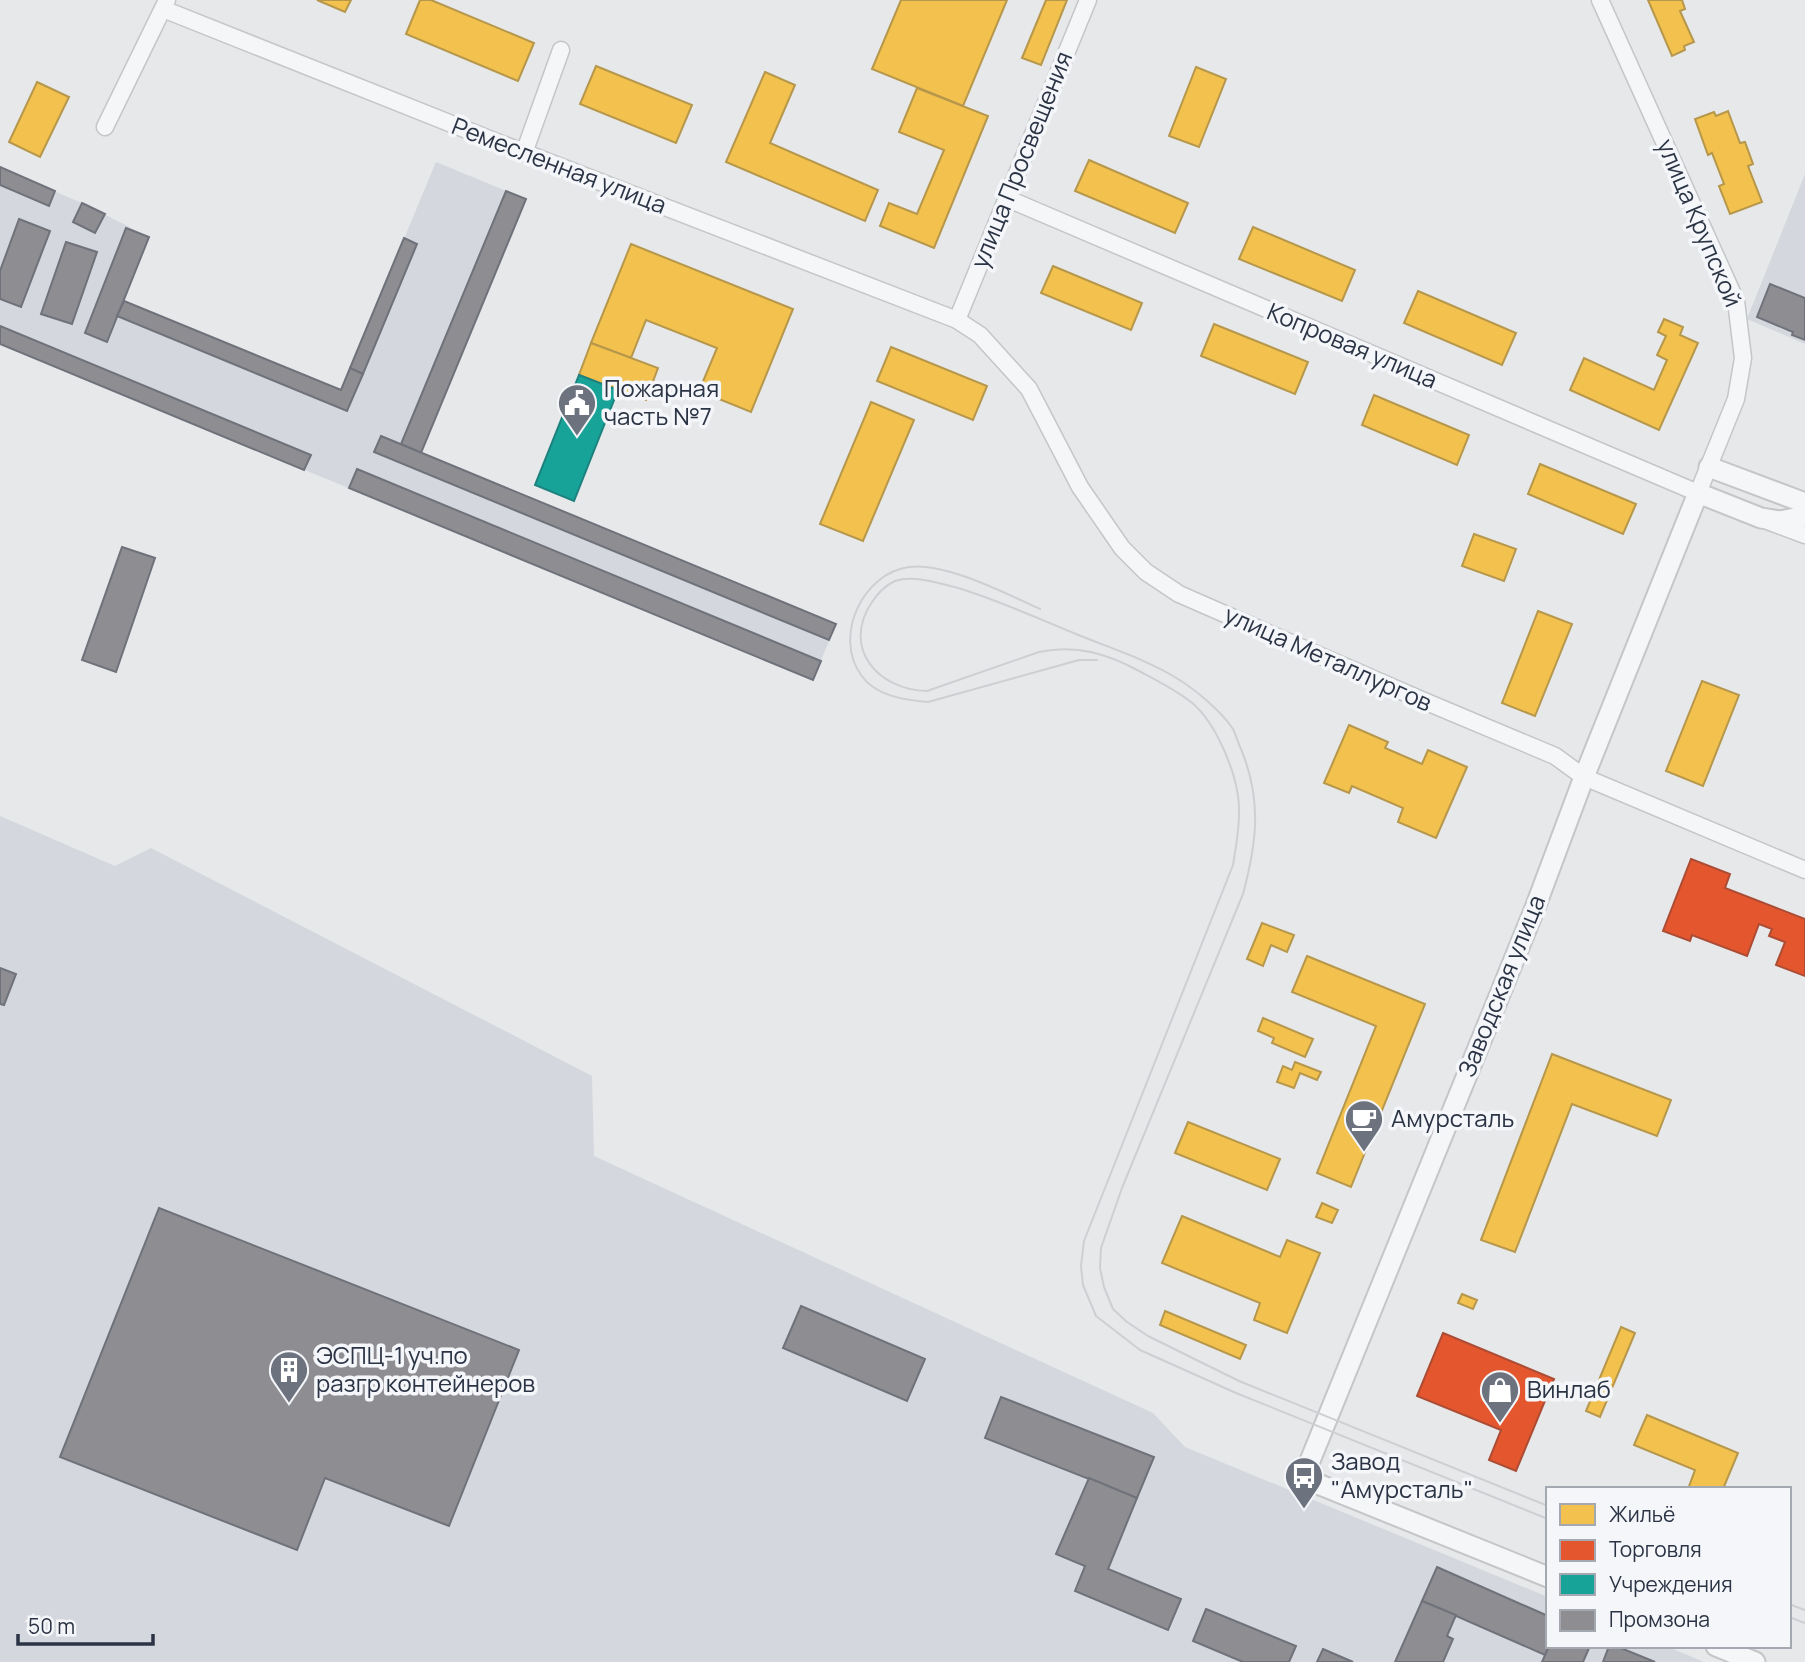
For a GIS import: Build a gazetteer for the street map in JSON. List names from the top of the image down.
{
  "streets": {
    "street": [
      "улица Просвещения",
      "Ремесленная улица",
      "улица Крупской",
      "Копровая улица",
      "улица Металлургов",
      "Заводская улица"
    ]
  },
  "crossings": [
    ["улица Просвещения", "Ремесленная улица"],
    ["улица Просвещения", "Копровая улица"],
    ["улица Просвещения", "улица Металлургов"],
    ["Ремесленная улица", "улица Металлургов"],
    ["улица Крупской", "Копровая улица"],
    ["улица Крупской", "Заводская улица"],
    ["Копровая улица", "Заводская улица"],
    ["улица Металлургов", "Заводская улица"]
  ],
  "places": {
    "public building": ["Пожарная часть №7"],
    "cafe": ["Амурсталь"],
    "building": ["ЭСПЦ-1 уч.по разгр контейнеров"],
    "shop": ["Винлаб"],
    "bus stop": ["Завод \"Амурсталь\""]
  },
  "legend": [
    "Жильё",
    "Торговля",
    "Учреждения",
    "Промзона"
  ],
  "scale_bar": "50 m"
}
